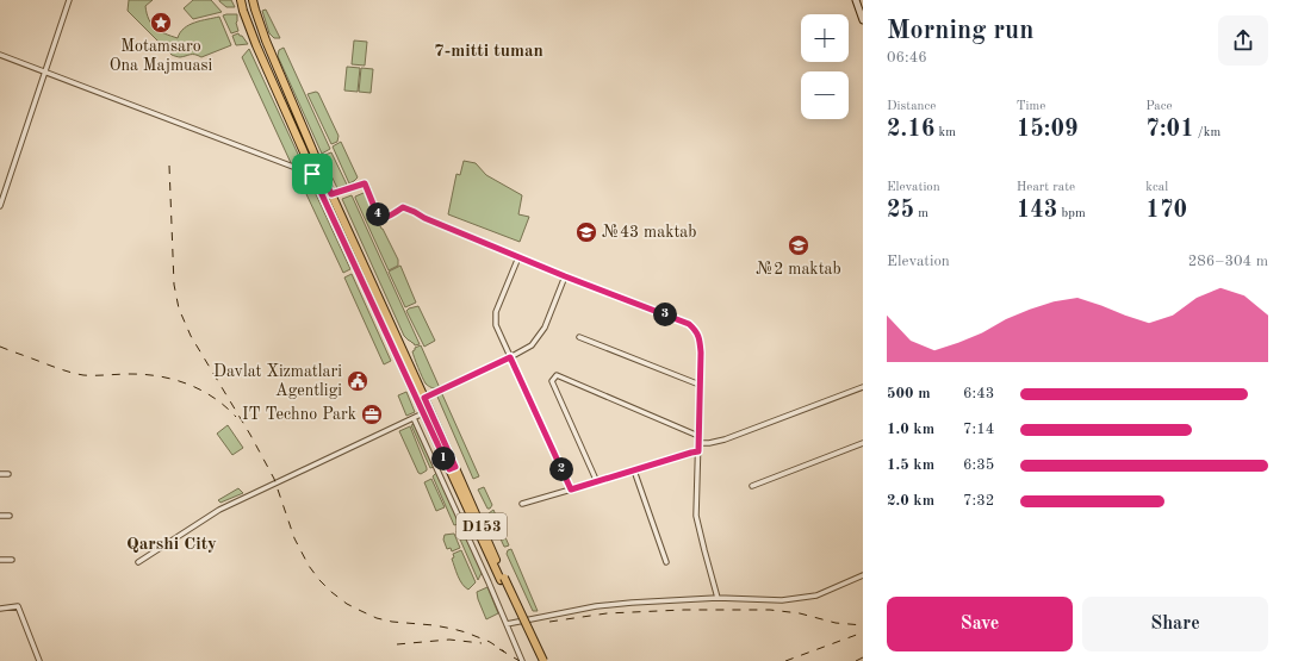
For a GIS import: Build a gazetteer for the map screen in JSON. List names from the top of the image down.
{
  "streets": {
    "main road": ["D153"]
  },
  "districts": ["7-mitti tuman", "Qarshi City"],
  "places": {
    "place": ["Motamsaro Ona Majmuasi"],
    "school or university": ["№43 maktab", "№2 maktab"],
    "public building": ["Davlat Xizmatlari Agentligi"],
    "office": ["IT Techno Park"]
  },
  "page": {
    "heading": ["Morning run", "06:46"],
    "map_buttons": ["+", "−"],
    "stats": [
      ["Distance", "2.16 km"],
      ["Time", "15:09"],
      ["Pace", "7:01 /km"],
      ["Elevation", "25 m"],
      ["Heart rate", "143 bpm"],
      ["kcal", "170"]
    ],
    "pins": [
      "4",
      "3",
      "1",
      "2"
    ],
    "chart": ["Elevation", "286–304 m"],
    "list": [
      {
        "name": "500 m",
        "note": "6:43"
      },
      {
        "name": "1.0 km",
        "note": "7:14"
      },
      {
        "name": "1.5 km",
        "note": "6:35"
      },
      {
        "name": "2.0 km",
        "note": "7:32"
      }
    ],
    "buttons": ["Save", "Share"]
  }
}
